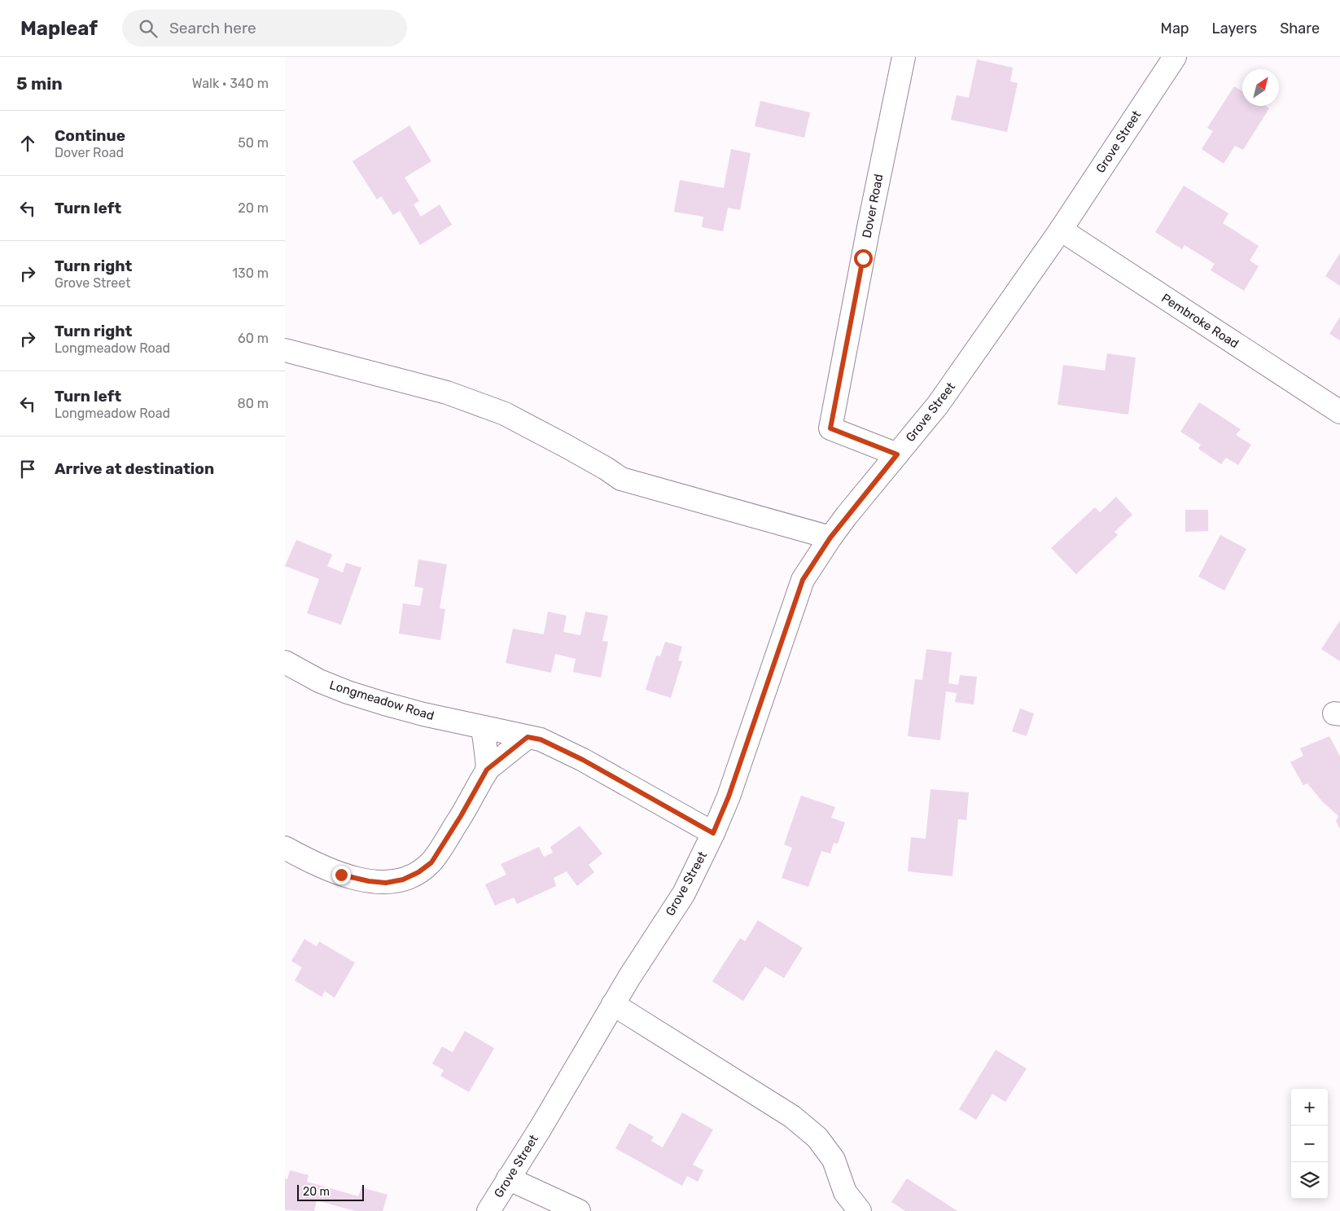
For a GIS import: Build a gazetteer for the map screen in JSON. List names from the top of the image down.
{
  "streets": {
    "street": [
      "Grove Street",
      "Dover Road",
      "Pembroke Road",
      "Longmeadow Road"
    ]
  },
  "crossings": [
    ["Grove Street", "Dover Road"],
    ["Grove Street", "Pembroke Road"],
    ["Grove Street", "Longmeadow Road"]
  ],
  "scale_bar": "20 m",
  "north": "top right",
  "page": {
    "header": "Mapleaf",
    "search": "Search here",
    "nav": ["Map", "Layers", "Share"],
    "heading": ["5 min", "Walk · 340 m"],
    "list": [
      ["Continue", "Dover Road", "50 m"],
      ["Turn left", "20 m"],
      ["Turn right", "Grove Street", "130 m"],
      ["Turn right", "Longmeadow Road", "60 m"],
      ["Turn left", "Longmeadow Road", "80 m"],
      "Arrive at destination"
    ],
    "map_buttons": ["+", "−"],
    "scale": "20 m"
  }
}
